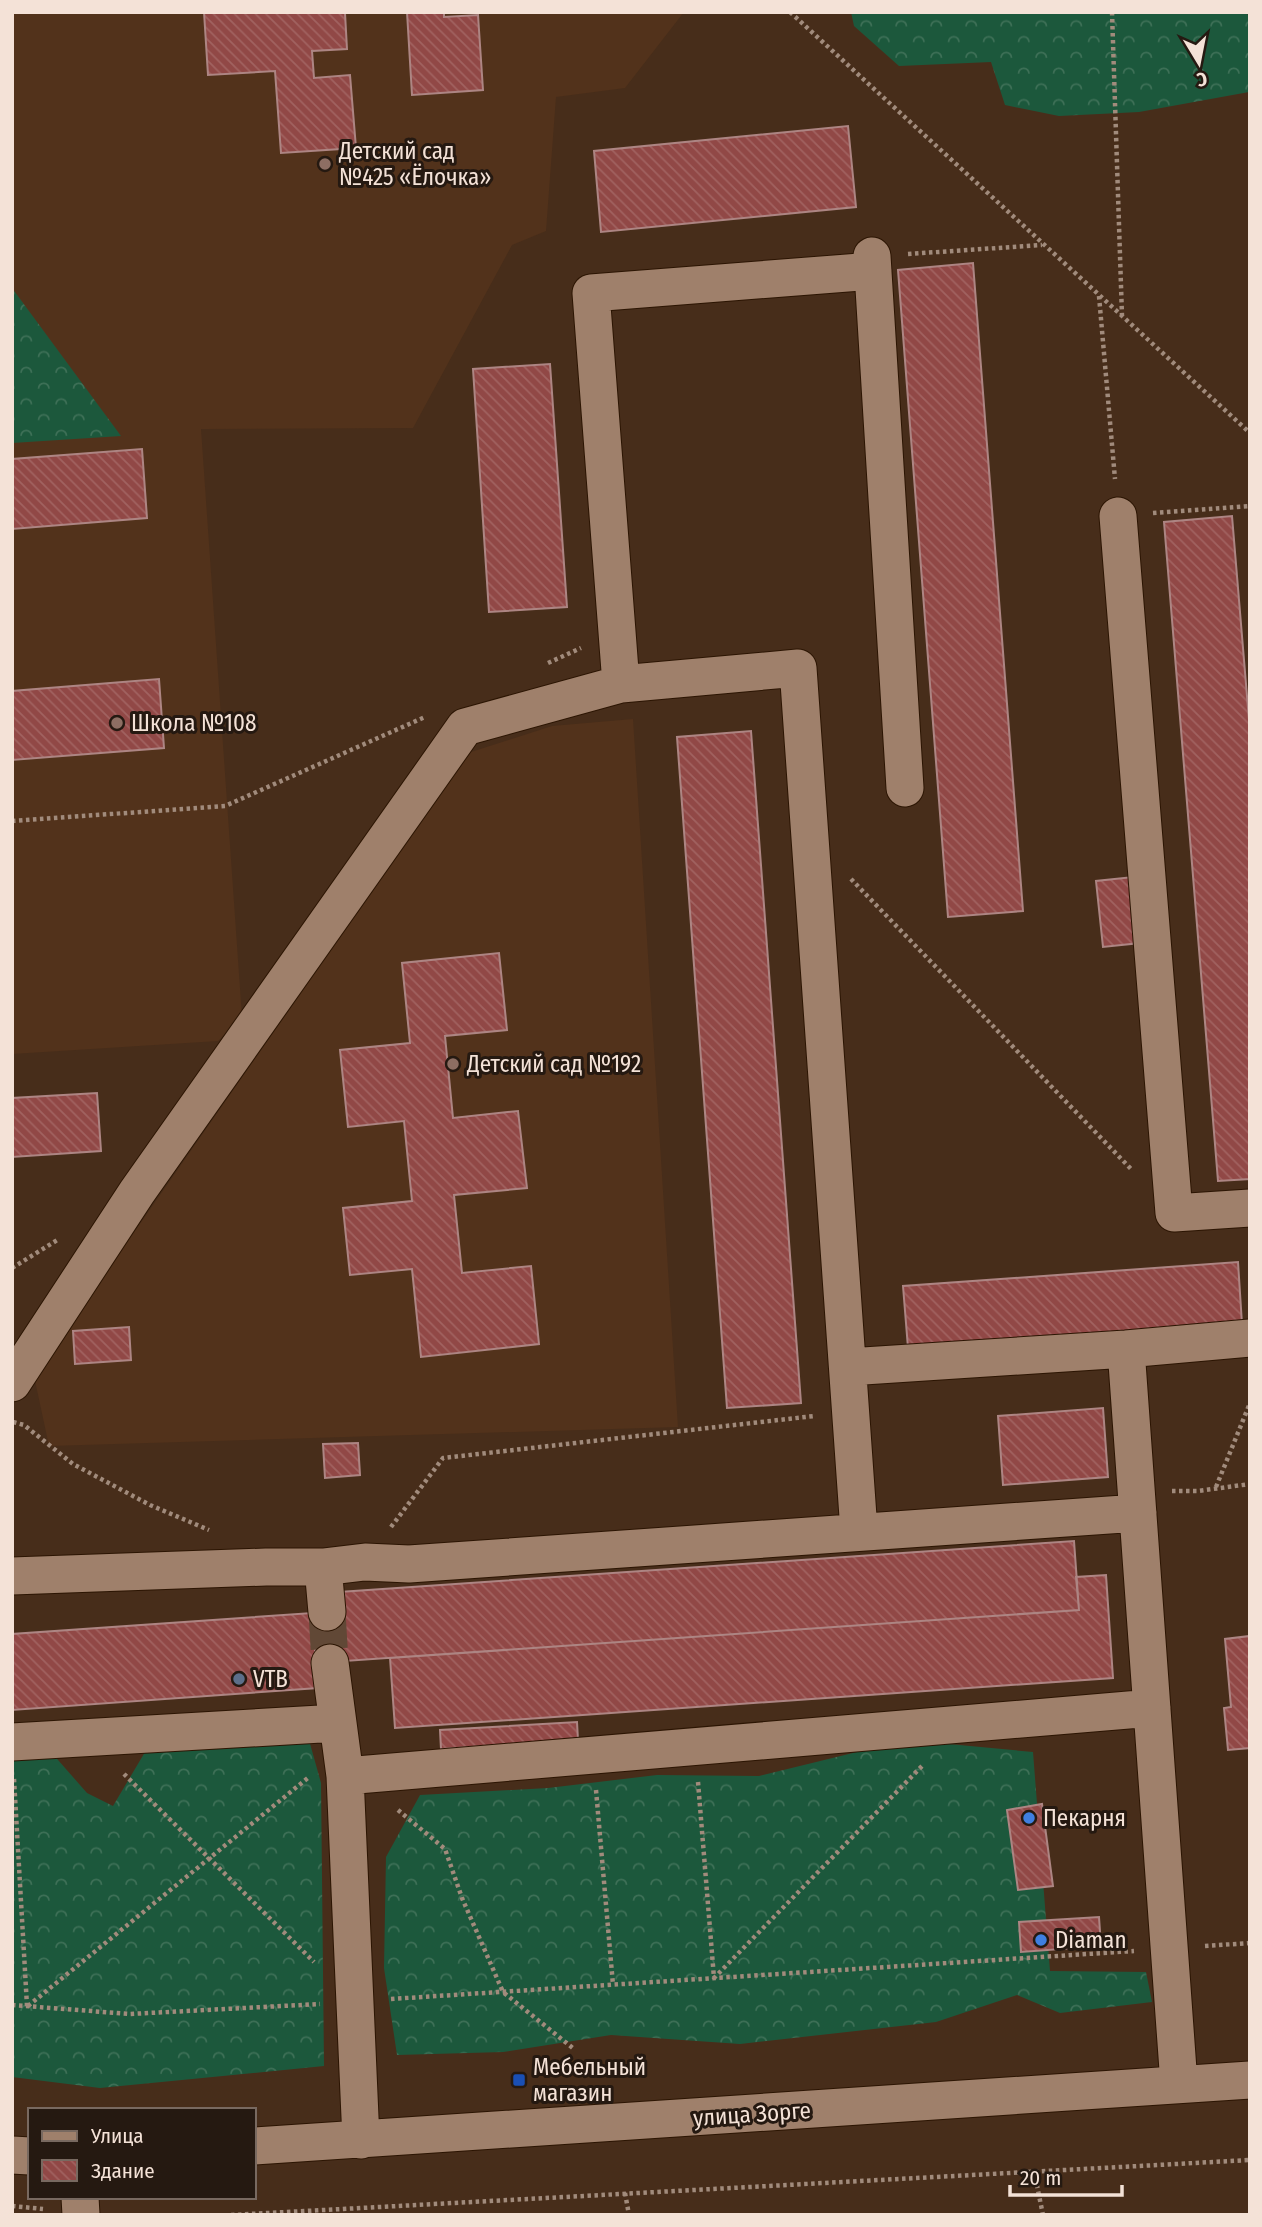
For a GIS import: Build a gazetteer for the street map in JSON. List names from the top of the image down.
{
  "streets": {
    "street": ["улица Зорге"]
  },
  "places": {
    "other": [
      "Детский сад №425 «Ёлочка»",
      "Школа №108",
      "Детский сад №192",
      "VTB",
      "Пекарня",
      "Diaman"
    ],
    "transit": ["Мебельный магазин"]
  },
  "legend": ["Улица", "Здание"],
  "scale_bar": "20 m",
  "north": "bottom"
}
